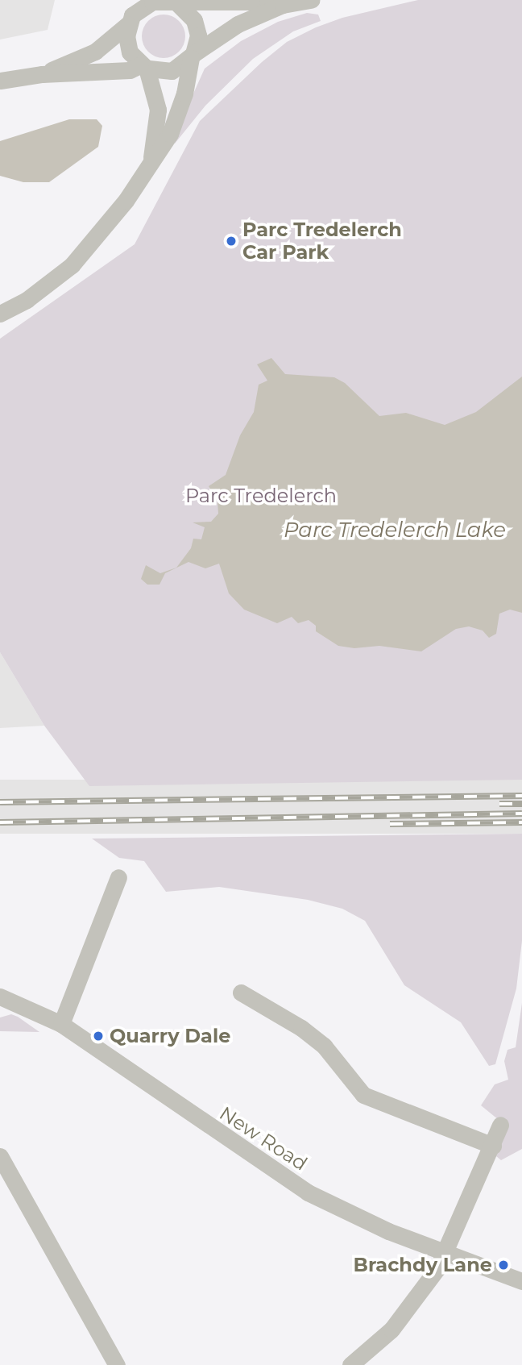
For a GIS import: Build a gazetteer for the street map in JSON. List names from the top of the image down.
{
  "streets": {
    "street": ["New Road"]
  },
  "water": ["Parc Tredelerch Lake"],
  "parks": ["Parc Tredelerch"],
  "places": ["Parc Tredelerch Car Park", "Quarry Dale", "Brachdy Lane"]
}
